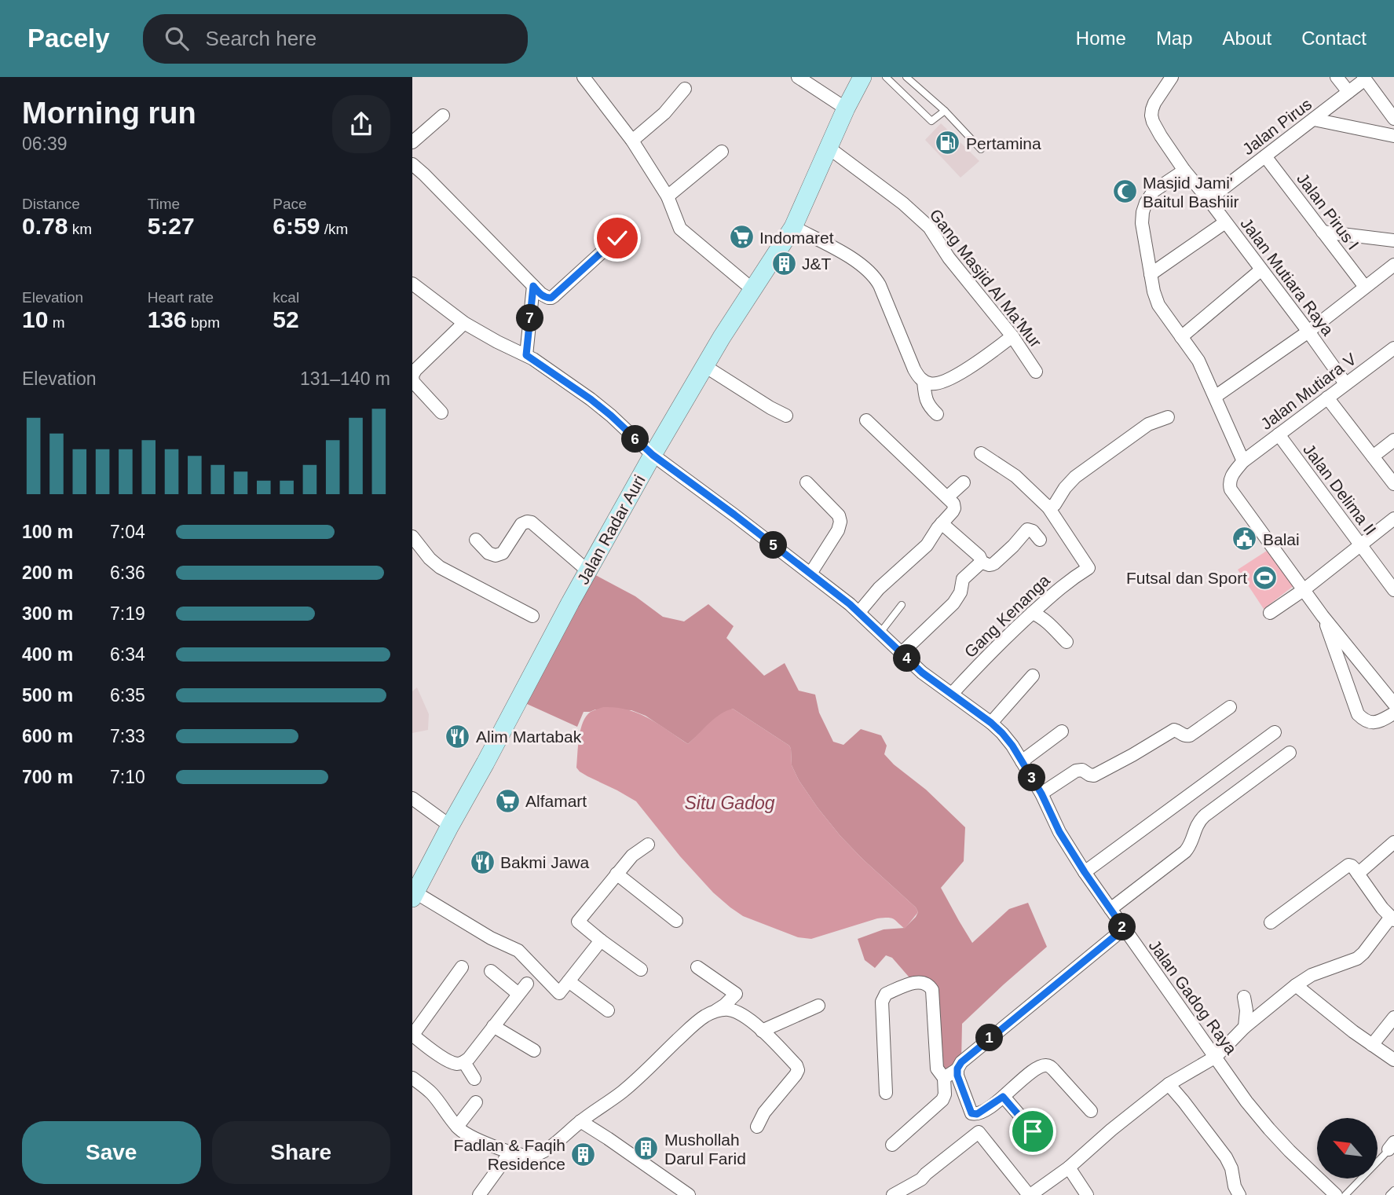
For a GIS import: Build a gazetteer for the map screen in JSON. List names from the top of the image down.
{
  "streets": {
    "main road": ["Jalan Radar Auri"],
    "street": [
      "Jalan Pirus",
      "Jalan Pirus I",
      "Jalan Mutiara Raya",
      "Gang Masjid Al Ma'Mur",
      "Jalan Mutiara V",
      "Jalan Delima II",
      "Gang Kenanga",
      "Jalan Gadog Raya"
    ]
  },
  "crossings": [
    ["Jalan Pirus", "Jalan Pirus I"],
    ["Jalan Pirus", "Jalan Mutiara Raya"],
    ["Jalan Mutiara Raya", "Jalan Mutiara V"],
    ["Gang Masjid Al Ma'Mur", "Jalan Radar Auri"],
    ["Jalan Mutiara V", "Jalan Delima II"],
    ["Jalan Radar Auri", "Jalan Gadog Raya"],
    ["Gang Kenanga", "Jalan Gadog Raya"]
  ],
  "water": ["Situ Gadog"],
  "places": {
    "fuel station": ["Pertamina"],
    "mosque": ["Masjid Jami' Baitul Bashiir"],
    "supermarket": ["Indomaret", "Alfamart"],
    "building": ["J&T", "Mushollah Darul Farid", "Fadlan & Faqih Residence"],
    "public building": ["Balai"],
    "sports": ["Futsal dan Sport"],
    "restaurant": ["Alim Martabak", "Bakmi Jawa"]
  },
  "north": "top left",
  "page": {
    "header": "Pacely",
    "search": "Search here",
    "nav": [
      "Home",
      "Map",
      "About",
      "Contact"
    ],
    "heading": ["Morning run", "06:39"],
    "stats": [
      ["Distance", "0.78 km"],
      ["Time", "5:27"],
      ["Pace", "6:59 /km"],
      ["Elevation", "10 m"],
      ["Heart rate", "136 bpm"],
      ["kcal", "52"]
    ],
    "pins": [
      "7",
      "6",
      "5",
      "4",
      "3",
      "2",
      "1"
    ],
    "chart": ["Elevation", "131–140 m"],
    "list": [
      {
        "name": "100 m",
        "note": "7:04"
      },
      {
        "name": "200 m",
        "note": "6:36"
      },
      {
        "name": "300 m",
        "note": "7:19"
      },
      {
        "name": "400 m",
        "note": "6:34"
      },
      {
        "name": "500 m",
        "note": "6:35"
      },
      {
        "name": "600 m",
        "note": "7:33"
      },
      {
        "name": "700 m",
        "note": "7:10"
      }
    ],
    "buttons": ["Save", "Share"]
  }
}
